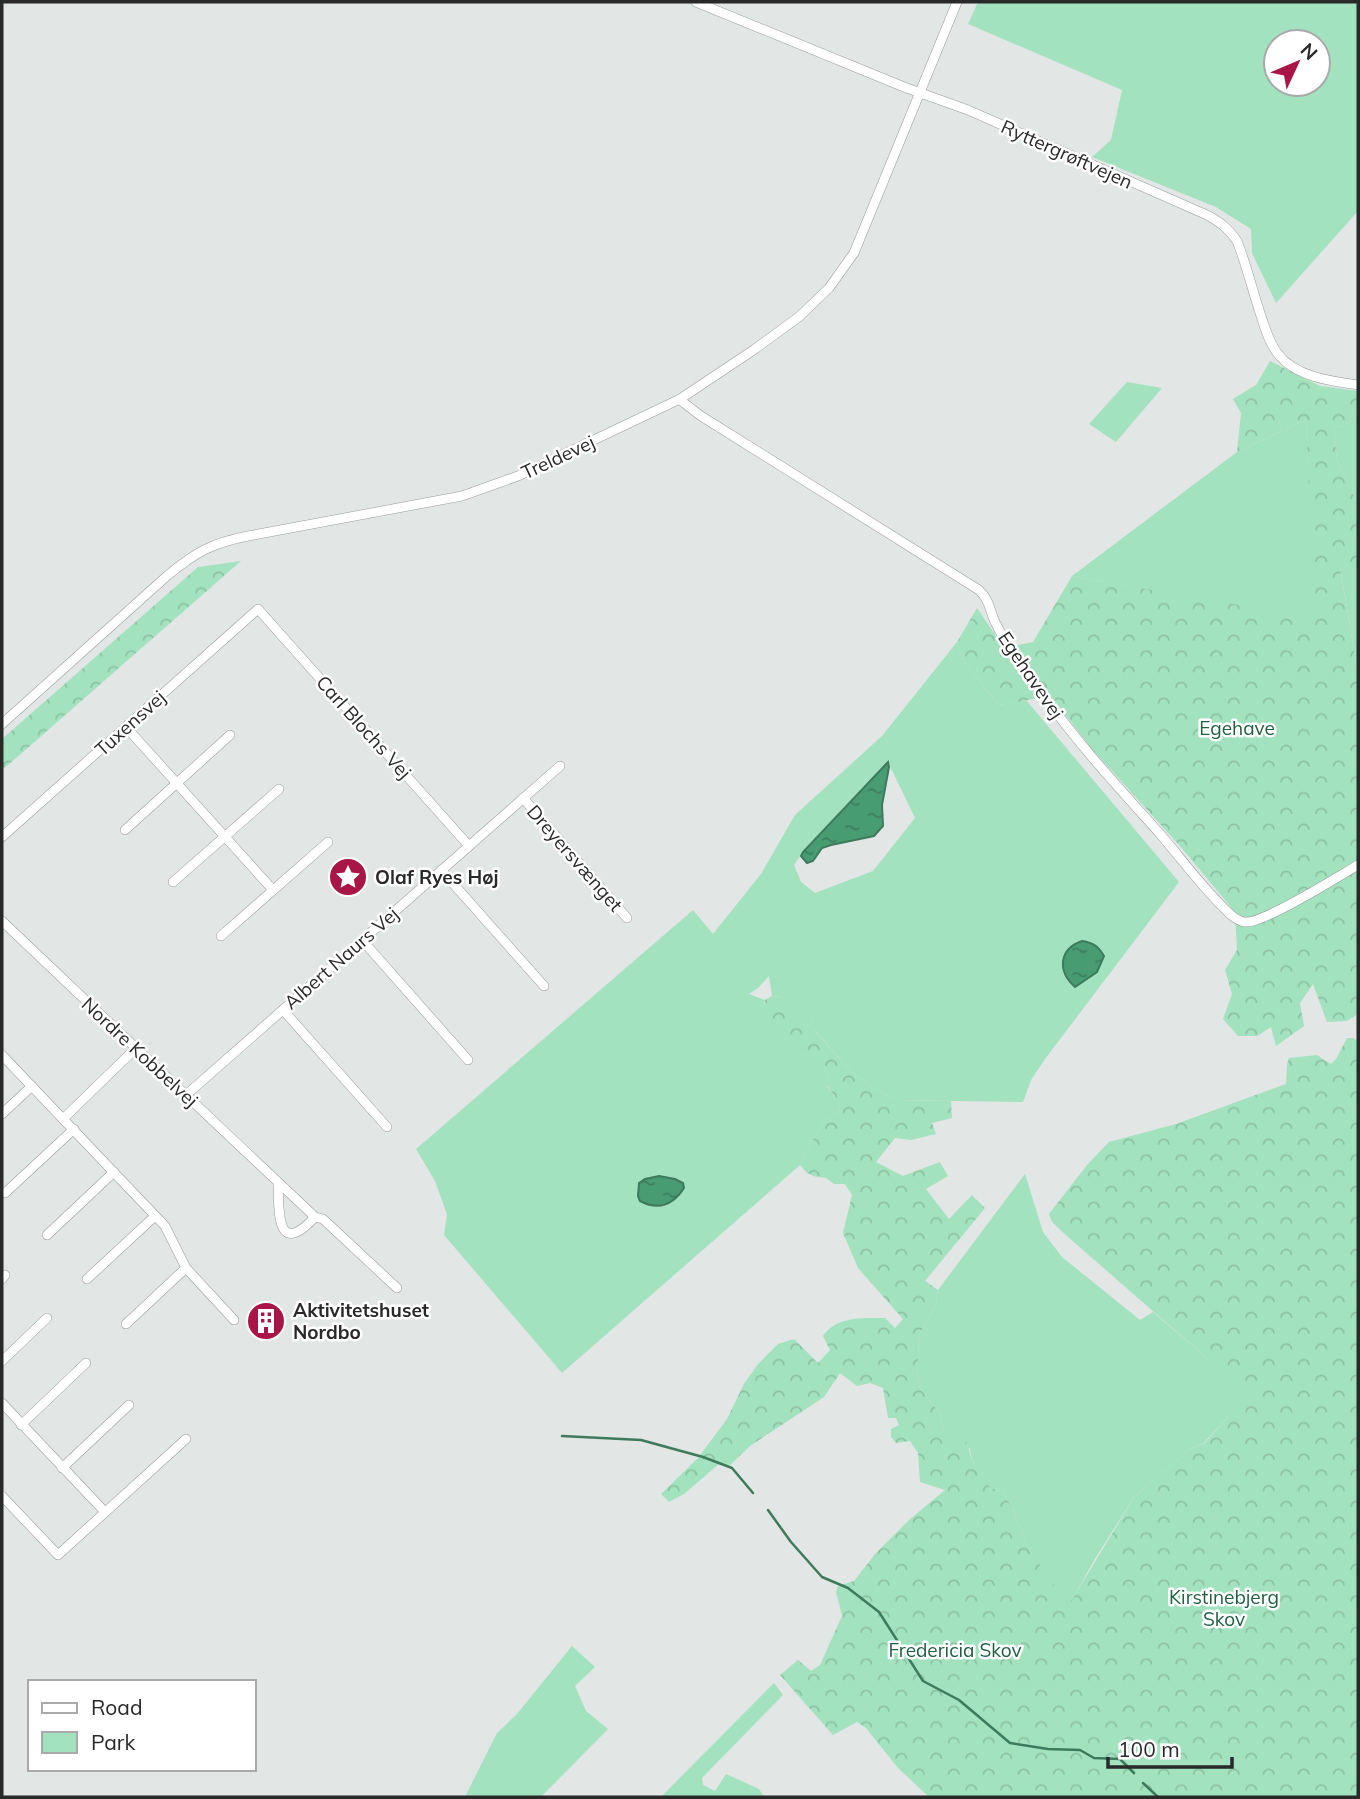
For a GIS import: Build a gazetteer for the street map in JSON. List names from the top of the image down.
{
  "streets": {
    "street": [
      "Ryttergrøftvejen",
      "Treldevej",
      "Egehavevej",
      "Tuxensvej",
      "Carl Blochs Vej",
      "Dreyersvænget",
      "Albert Naurs Vej",
      "Nordre Kobbelvej"
    ]
  },
  "crossings": [
    ["Ryttergrøftvejen", "Treldevej"],
    ["Treldevej", "Egehavevej"],
    ["Tuxensvej", "Carl Blochs Vej"],
    ["Carl Blochs Vej", "Albert Naurs Vej"],
    ["Dreyersvænget", "Albert Naurs Vej"],
    ["Albert Naurs Vej", "Nordre Kobbelvej"]
  ],
  "parks": ["Egehave", "Kirstinebjerg Skov", "Fredericia Skov"],
  "places": {
    "place": ["Olaf Ryes Høj"],
    "building": ["Aktivitetshuset Nordbo"]
  },
  "legend": ["Road", "Park"],
  "scale_bar": "100 m",
  "north": "top right"
}
